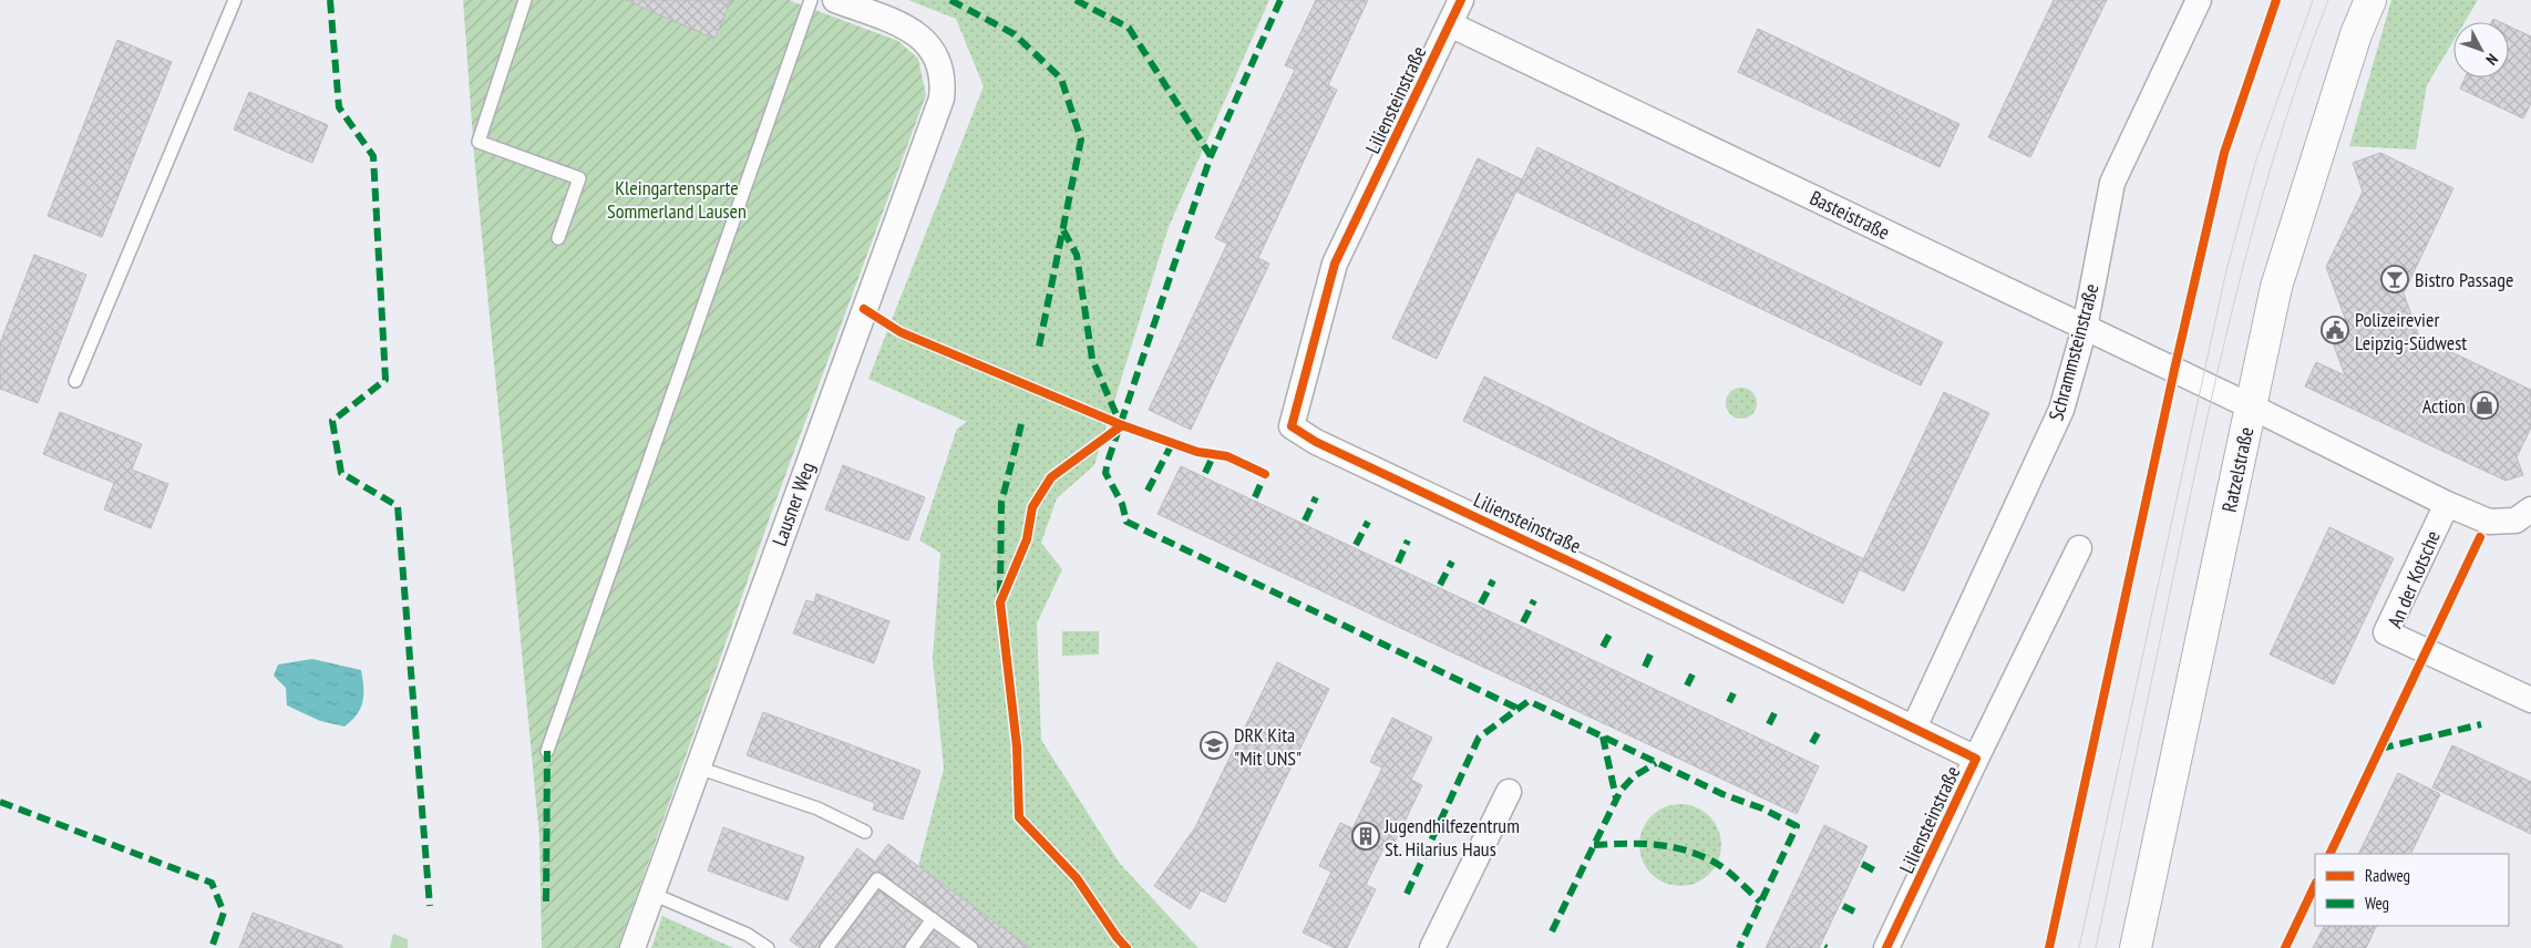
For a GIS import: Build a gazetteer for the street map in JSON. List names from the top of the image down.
{
  "streets": {
    "main road": ["Ratzelstraße"],
    "street": [
      "Liliensteinstraße",
      "Basteistraße",
      "Schrammsteinstraße",
      "Lausner Weg",
      "An der Kotsche"
    ]
  },
  "crossings": [
    ["Liliensteinstraße", "Basteistraße"],
    ["Liliensteinstraße", "Schrammsteinstraße"],
    ["Basteistraße", "Schrammsteinstraße"],
    ["Basteistraße", "Ratzelstraße"]
  ],
  "parks": ["Kleingartensparte Sommerland Lausen"],
  "places": {
    "bar": ["Bistro Passage"],
    "public building": ["Polizeirevier Leipzig-Südwest"],
    "shop": ["Action"],
    "school or university": ["DRK Kita \"Mit UNS\""],
    "building": ["Jugendhilfezentrum St. Hilarius Haus"]
  },
  "legend": ["Radweg", "Weg"],
  "north": "bottom right"
}
